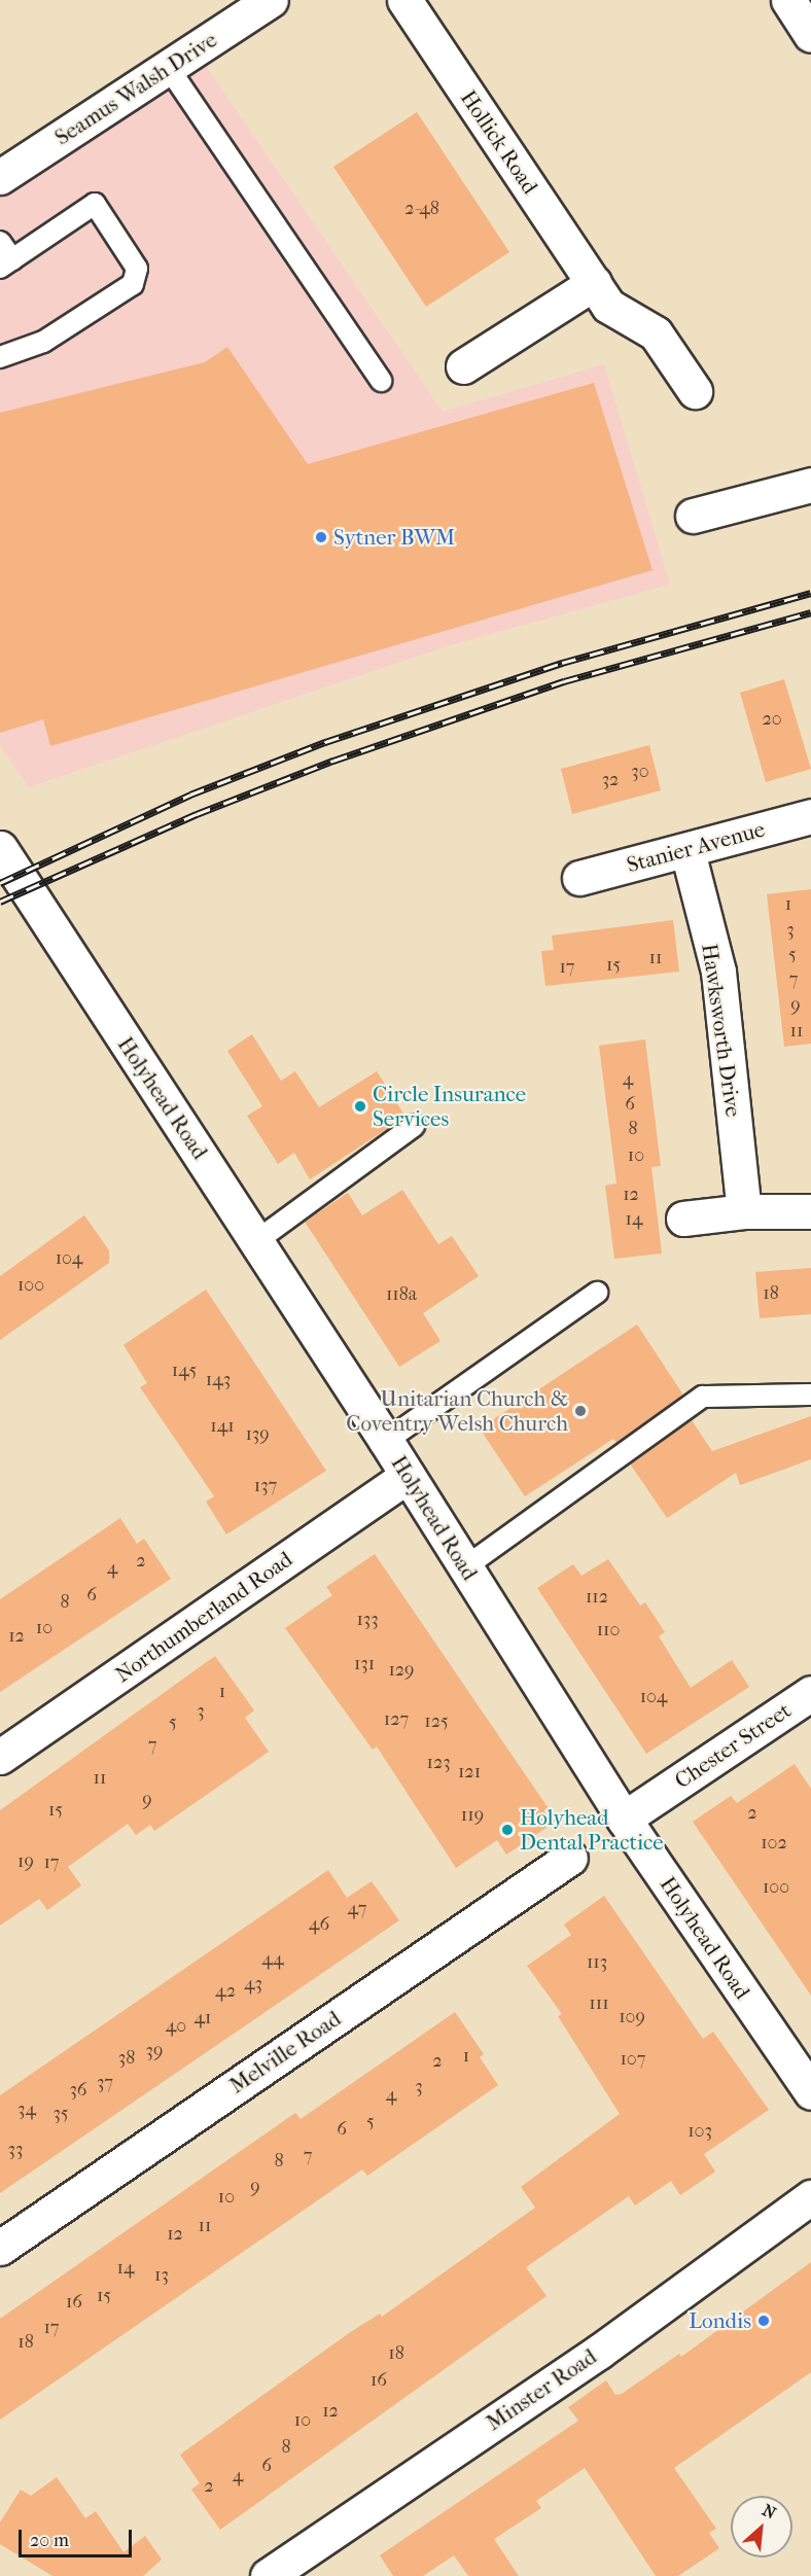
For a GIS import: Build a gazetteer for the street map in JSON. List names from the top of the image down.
{
  "streets": {
    "main road": [
      "Seamus Walsh Drive",
      "Hollick Road",
      "Stanier Avenue",
      "Hawksworth Drive",
      "Holyhead Road",
      "Northumberland Road",
      "Chester Street",
      "Melville Road",
      "Minster Road"
    ]
  },
  "crossings": [
    ["Stanier Avenue", "Hawksworth Drive"],
    ["Holyhead Road", "Northumberland Road"],
    ["Holyhead Road", "Chester Street"]
  ],
  "places": [
    "Sytner BWM",
    "Circle Insurance Services",
    "Unitarian Church & Coventry Welsh Church",
    "Holyhead Dental Practice",
    "Londis"
  ],
  "house_numbers": [
    "2-48",
    "20",
    "30",
    "32",
    "1",
    "3",
    "5",
    "11",
    "15",
    "17",
    "7",
    "9",
    "11",
    "4",
    "6",
    "8",
    "10",
    "12",
    "14",
    "104",
    "100",
    "18",
    "118a",
    "145",
    "143",
    "141",
    "139",
    "137",
    "2",
    "4",
    "6",
    "112",
    "8",
    "133",
    "10",
    "110",
    "12",
    "131",
    "129",
    "1",
    "104",
    "3",
    "127",
    "125",
    "5",
    "7",
    "123",
    "121",
    "11",
    "9",
    "15",
    "2",
    "119",
    "102",
    "19",
    "17",
    "100",
    "47",
    "46",
    "44",
    "113",
    "43",
    "42",
    "111",
    "109",
    "41",
    "40",
    "39",
    "1",
    "38",
    "107",
    "2",
    "37",
    "3",
    "36",
    "4",
    "34",
    "35",
    "5",
    "6",
    "103",
    "33",
    "7",
    "8",
    "9",
    "10",
    "11",
    "12",
    "14",
    "13",
    "15",
    "16",
    "17",
    "18",
    "18",
    "16",
    "12",
    "10",
    "8",
    "6",
    "4",
    "2"
  ],
  "scale_bar": "20 m",
  "north": "top right"
}
